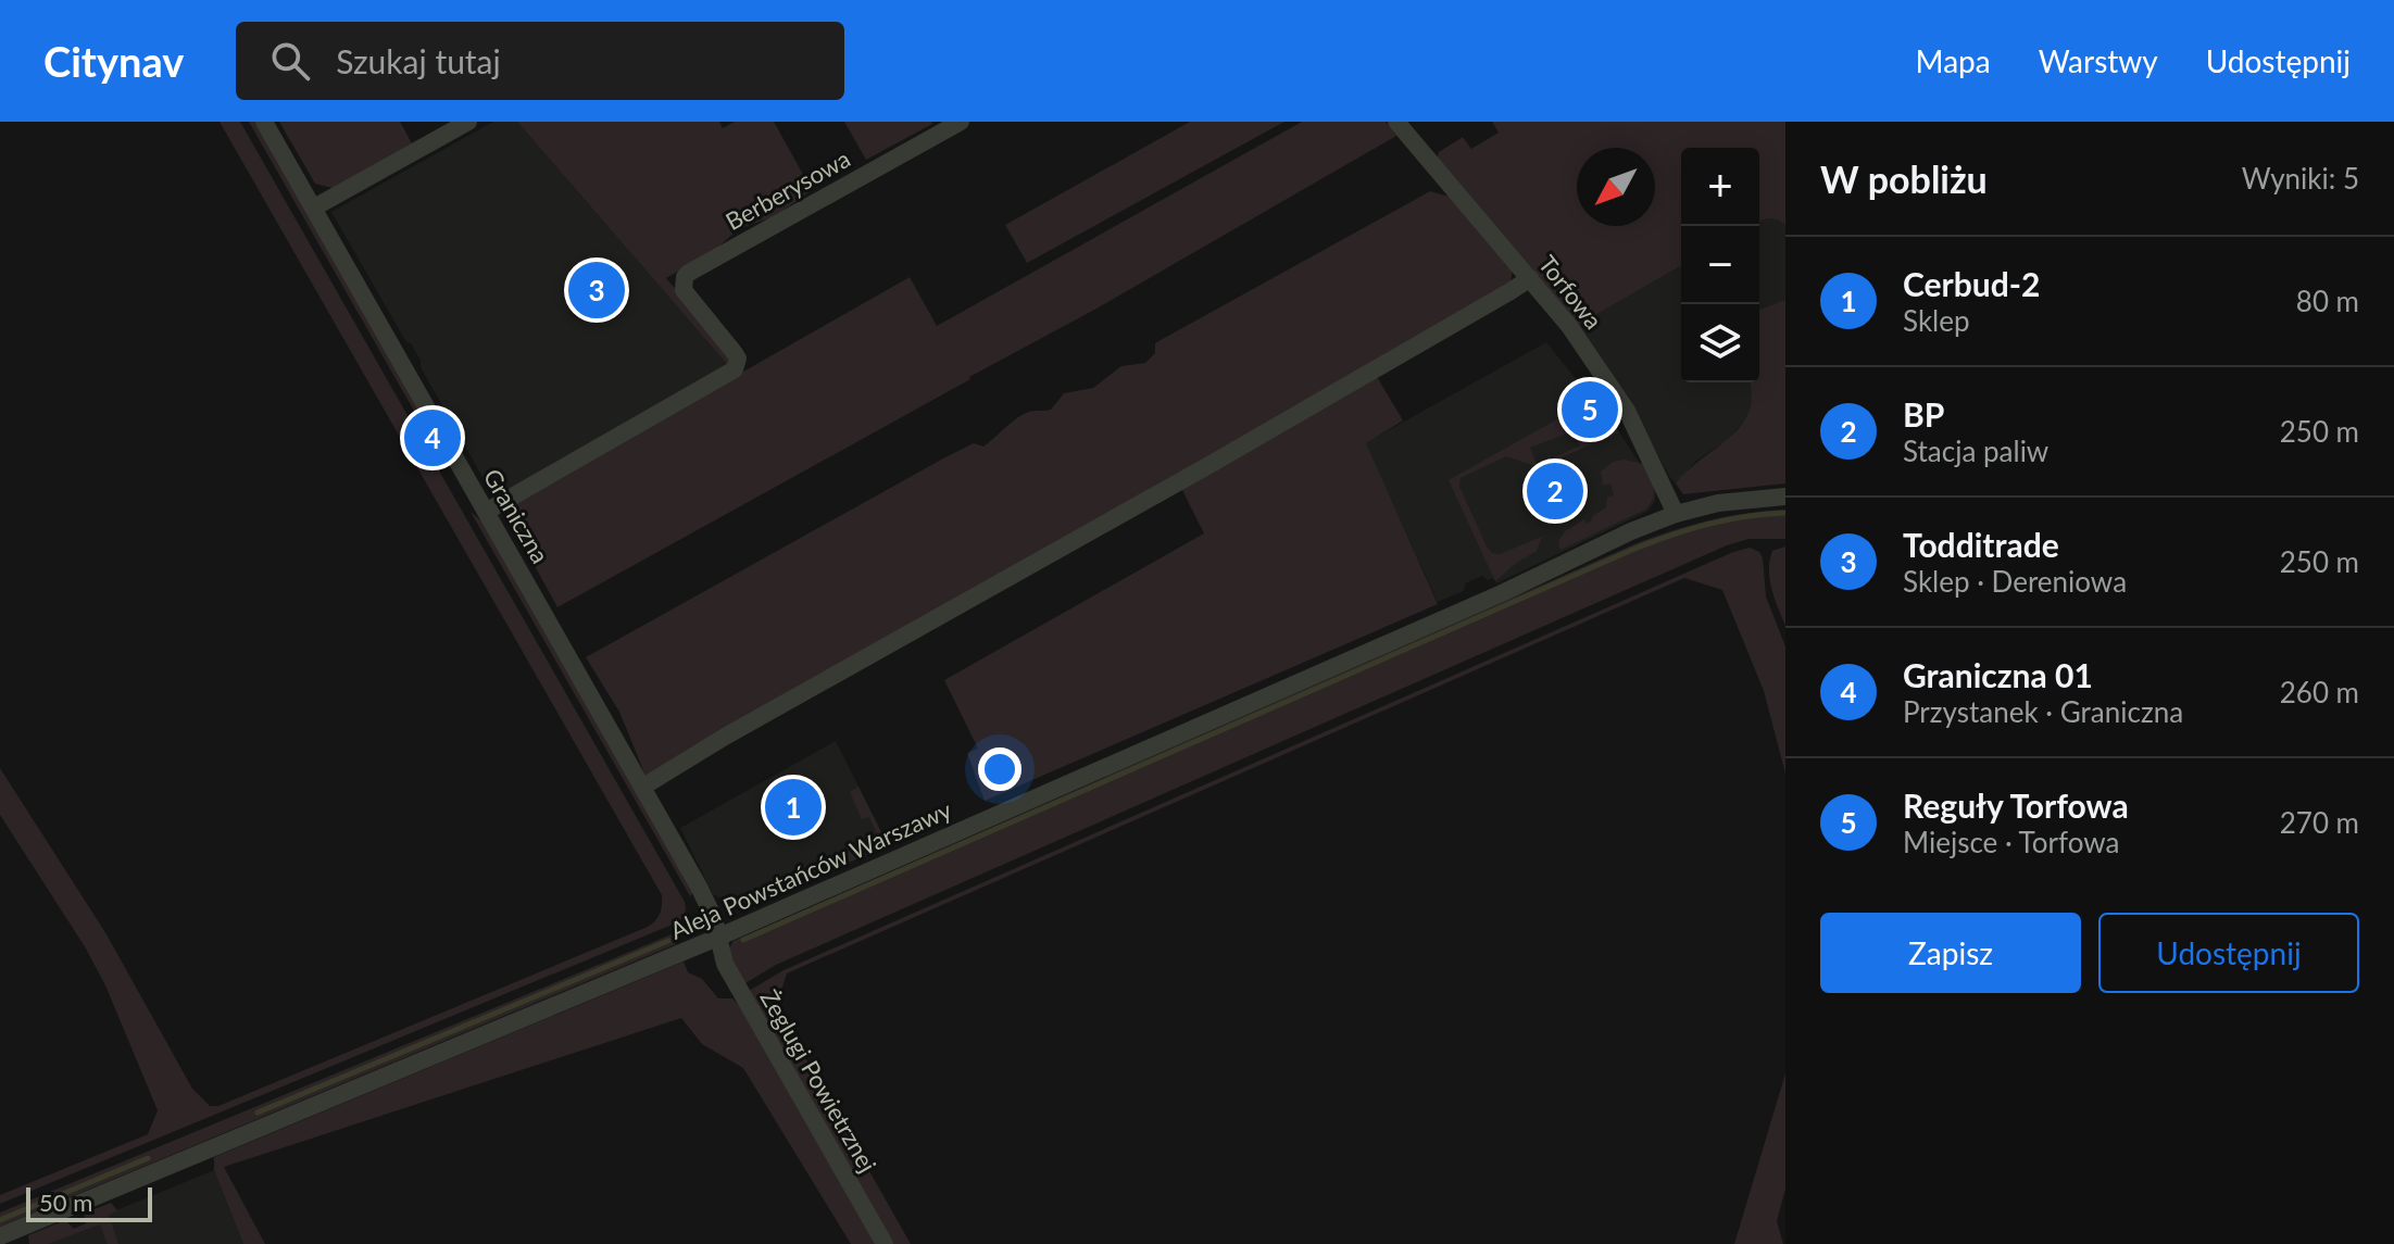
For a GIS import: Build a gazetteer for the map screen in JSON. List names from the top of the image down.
{
  "streets": {
    "street": [
      "Berberysowa",
      "Torfowa",
      "Graniczna",
      "Aleja Powstańców Warszawy",
      "Żeglugi Powietrznej"
    ]
  },
  "crossings": [
    ["Berberysowa", "Graniczna"],
    ["Torfowa", "Aleja Powstańców Warszawy"],
    ["Graniczna", "Aleja Powstańców Warszawy"],
    ["Graniczna", "Żeglugi Powietrznej"],
    ["Aleja Powstańców Warszawy", "Żeglugi Powietrznej"]
  ],
  "scale_bar": "50 m",
  "north": "bottom left",
  "page": {
    "header": "Citynav",
    "search": "Szukaj tutaj",
    "nav": ["Mapa", "Warstwy", "Udostępnij"],
    "heading": ["W pobliżu", "Wyniki: 5"],
    "map_buttons": ["+", "−"],
    "list": [
      {
        "mark": "1",
        "name": "Cerbud-2",
        "note": "Sklep",
        "value": "80 m"
      },
      {
        "mark": "2",
        "name": "BP",
        "note": "Stacja paliw",
        "value": "250 m"
      },
      {
        "mark": "3",
        "name": "Todditrade",
        "note": "Sklep · Dereniowa",
        "value": "250 m"
      },
      {
        "mark": "4",
        "name": "Graniczna 01",
        "note": "Przystanek · Graniczna",
        "value": "260 m"
      },
      {
        "mark": "5",
        "name": "Reguły Torfowa",
        "note": "Miejsce · Torfowa",
        "value": "270 m"
      }
    ],
    "pins": [
      "3",
      "5",
      "4",
      "2",
      "1"
    ],
    "buttons": ["Zapisz", "Udostępnij"],
    "scale": "50 m"
  }
}
